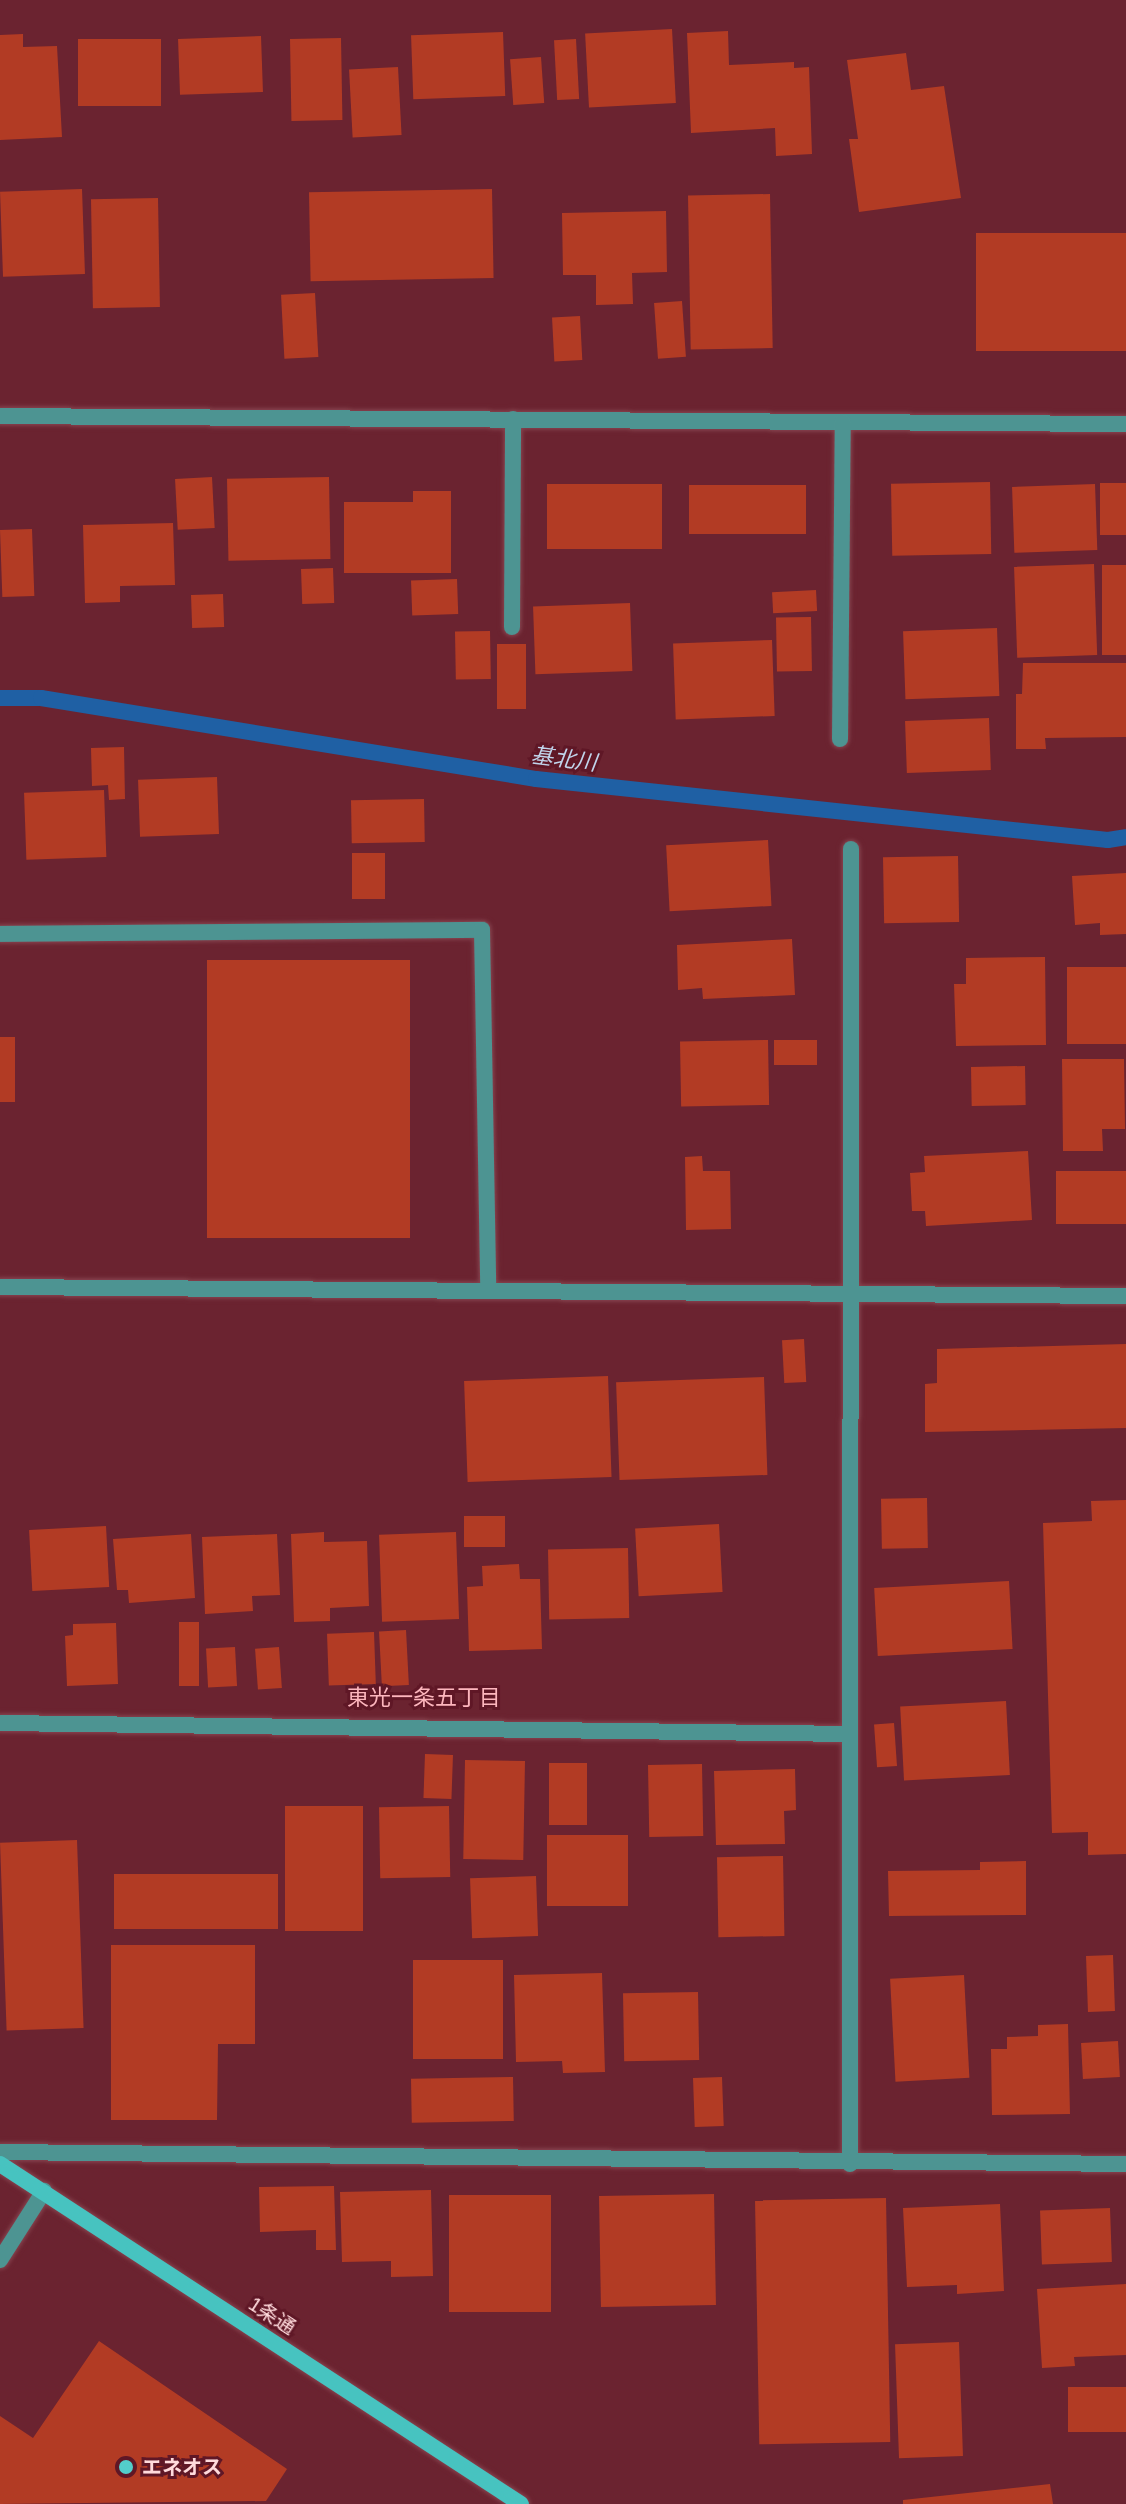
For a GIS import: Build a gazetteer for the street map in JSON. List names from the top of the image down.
{
  "streets": {
    "main road": ["1条通"]
  },
  "districts": ["東光一条五丁目"],
  "water": ["基北川"],
  "places": ["エネオス"]
}
